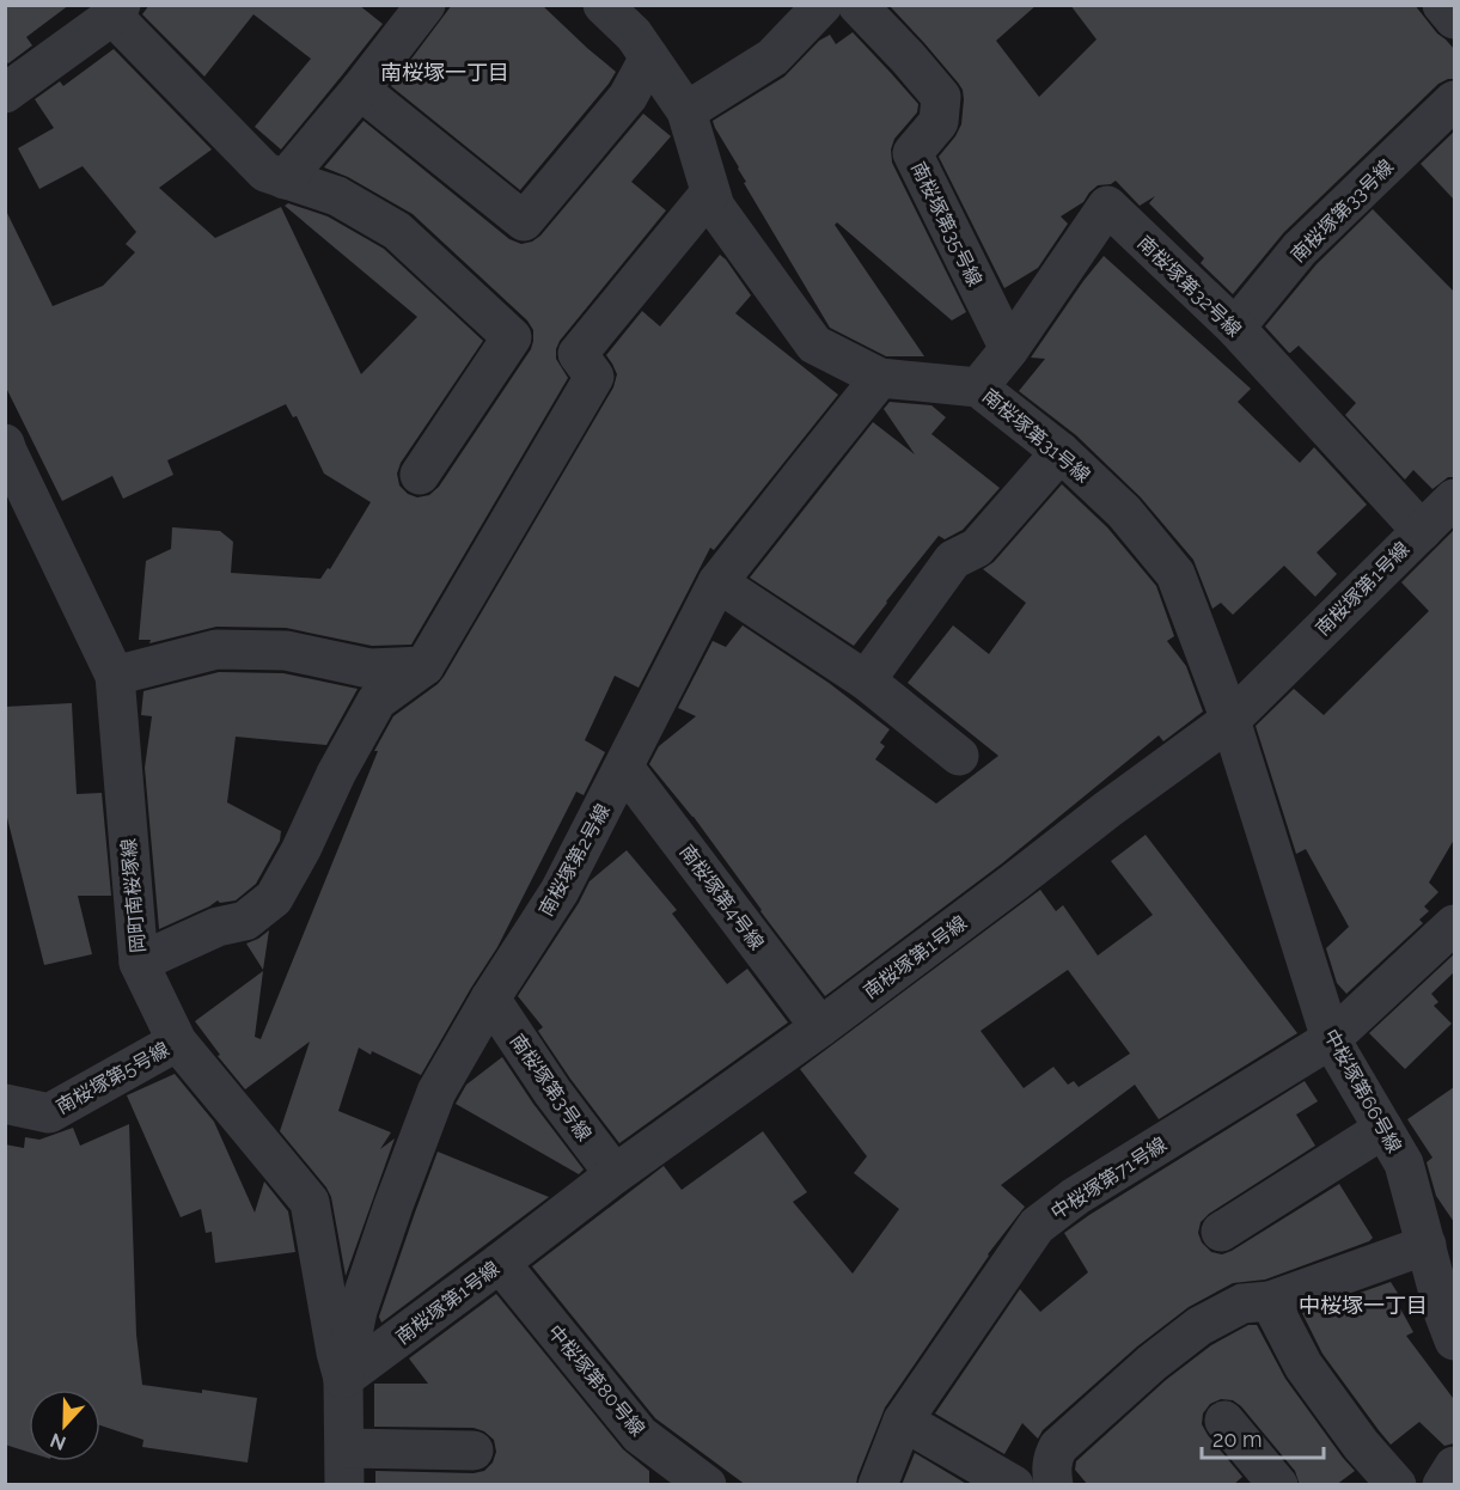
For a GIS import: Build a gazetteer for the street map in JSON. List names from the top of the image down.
{
  "streets": {
    "street": [
      "南桜塚第33号線",
      "南桜塚第35号線",
      "南桜塚第32号線",
      "南桜塚第31号線",
      "南桜塚第1号線",
      "南桜塚第2号線",
      "岡町南桜塚線",
      "南桜塚第4号線",
      "南桜塚第5号線",
      "南桜塚第3号線",
      "中桜塚第66号線",
      "中桜塚第71号線",
      "中桜塚第80号線"
    ]
  },
  "crossings": [
    ["南桜塚第33号線", "南桜塚第32号線"],
    ["南桜塚第35号線", "南桜塚第32号線"],
    ["南桜塚第32号線", "南桜塚第31号線"],
    ["南桜塚第32号線", "南桜塚第1号線"],
    ["南桜塚第31号線", "南桜塚第1号線"],
    ["南桜塚第31号線", "南桜塚第2号線"],
    ["南桜塚第31号線", "中桜塚第66号線"],
    ["南桜塚第1号線", "南桜塚第2号線"],
    ["南桜塚第1号線", "岡町南桜塚線"],
    ["南桜塚第1号線", "南桜塚第4号線"],
    ["南桜塚第1号線", "南桜塚第3号線"],
    ["南桜塚第1号線", "中桜塚第66号線"],
    ["南桜塚第1号線", "中桜塚第80号線"],
    ["南桜塚第2号線", "岡町南桜塚線"],
    ["南桜塚第2号線", "南桜塚第4号線"],
    ["南桜塚第2号線", "南桜塚第3号線"],
    ["岡町南桜塚線", "南桜塚第5号線"],
    ["中桜塚第66号線", "中桜塚第71号線"]
  ],
  "districts": ["南桜塚一丁目", "中桜塚一丁目"],
  "scale_bar": "20 m",
  "north": "bottom"
}
